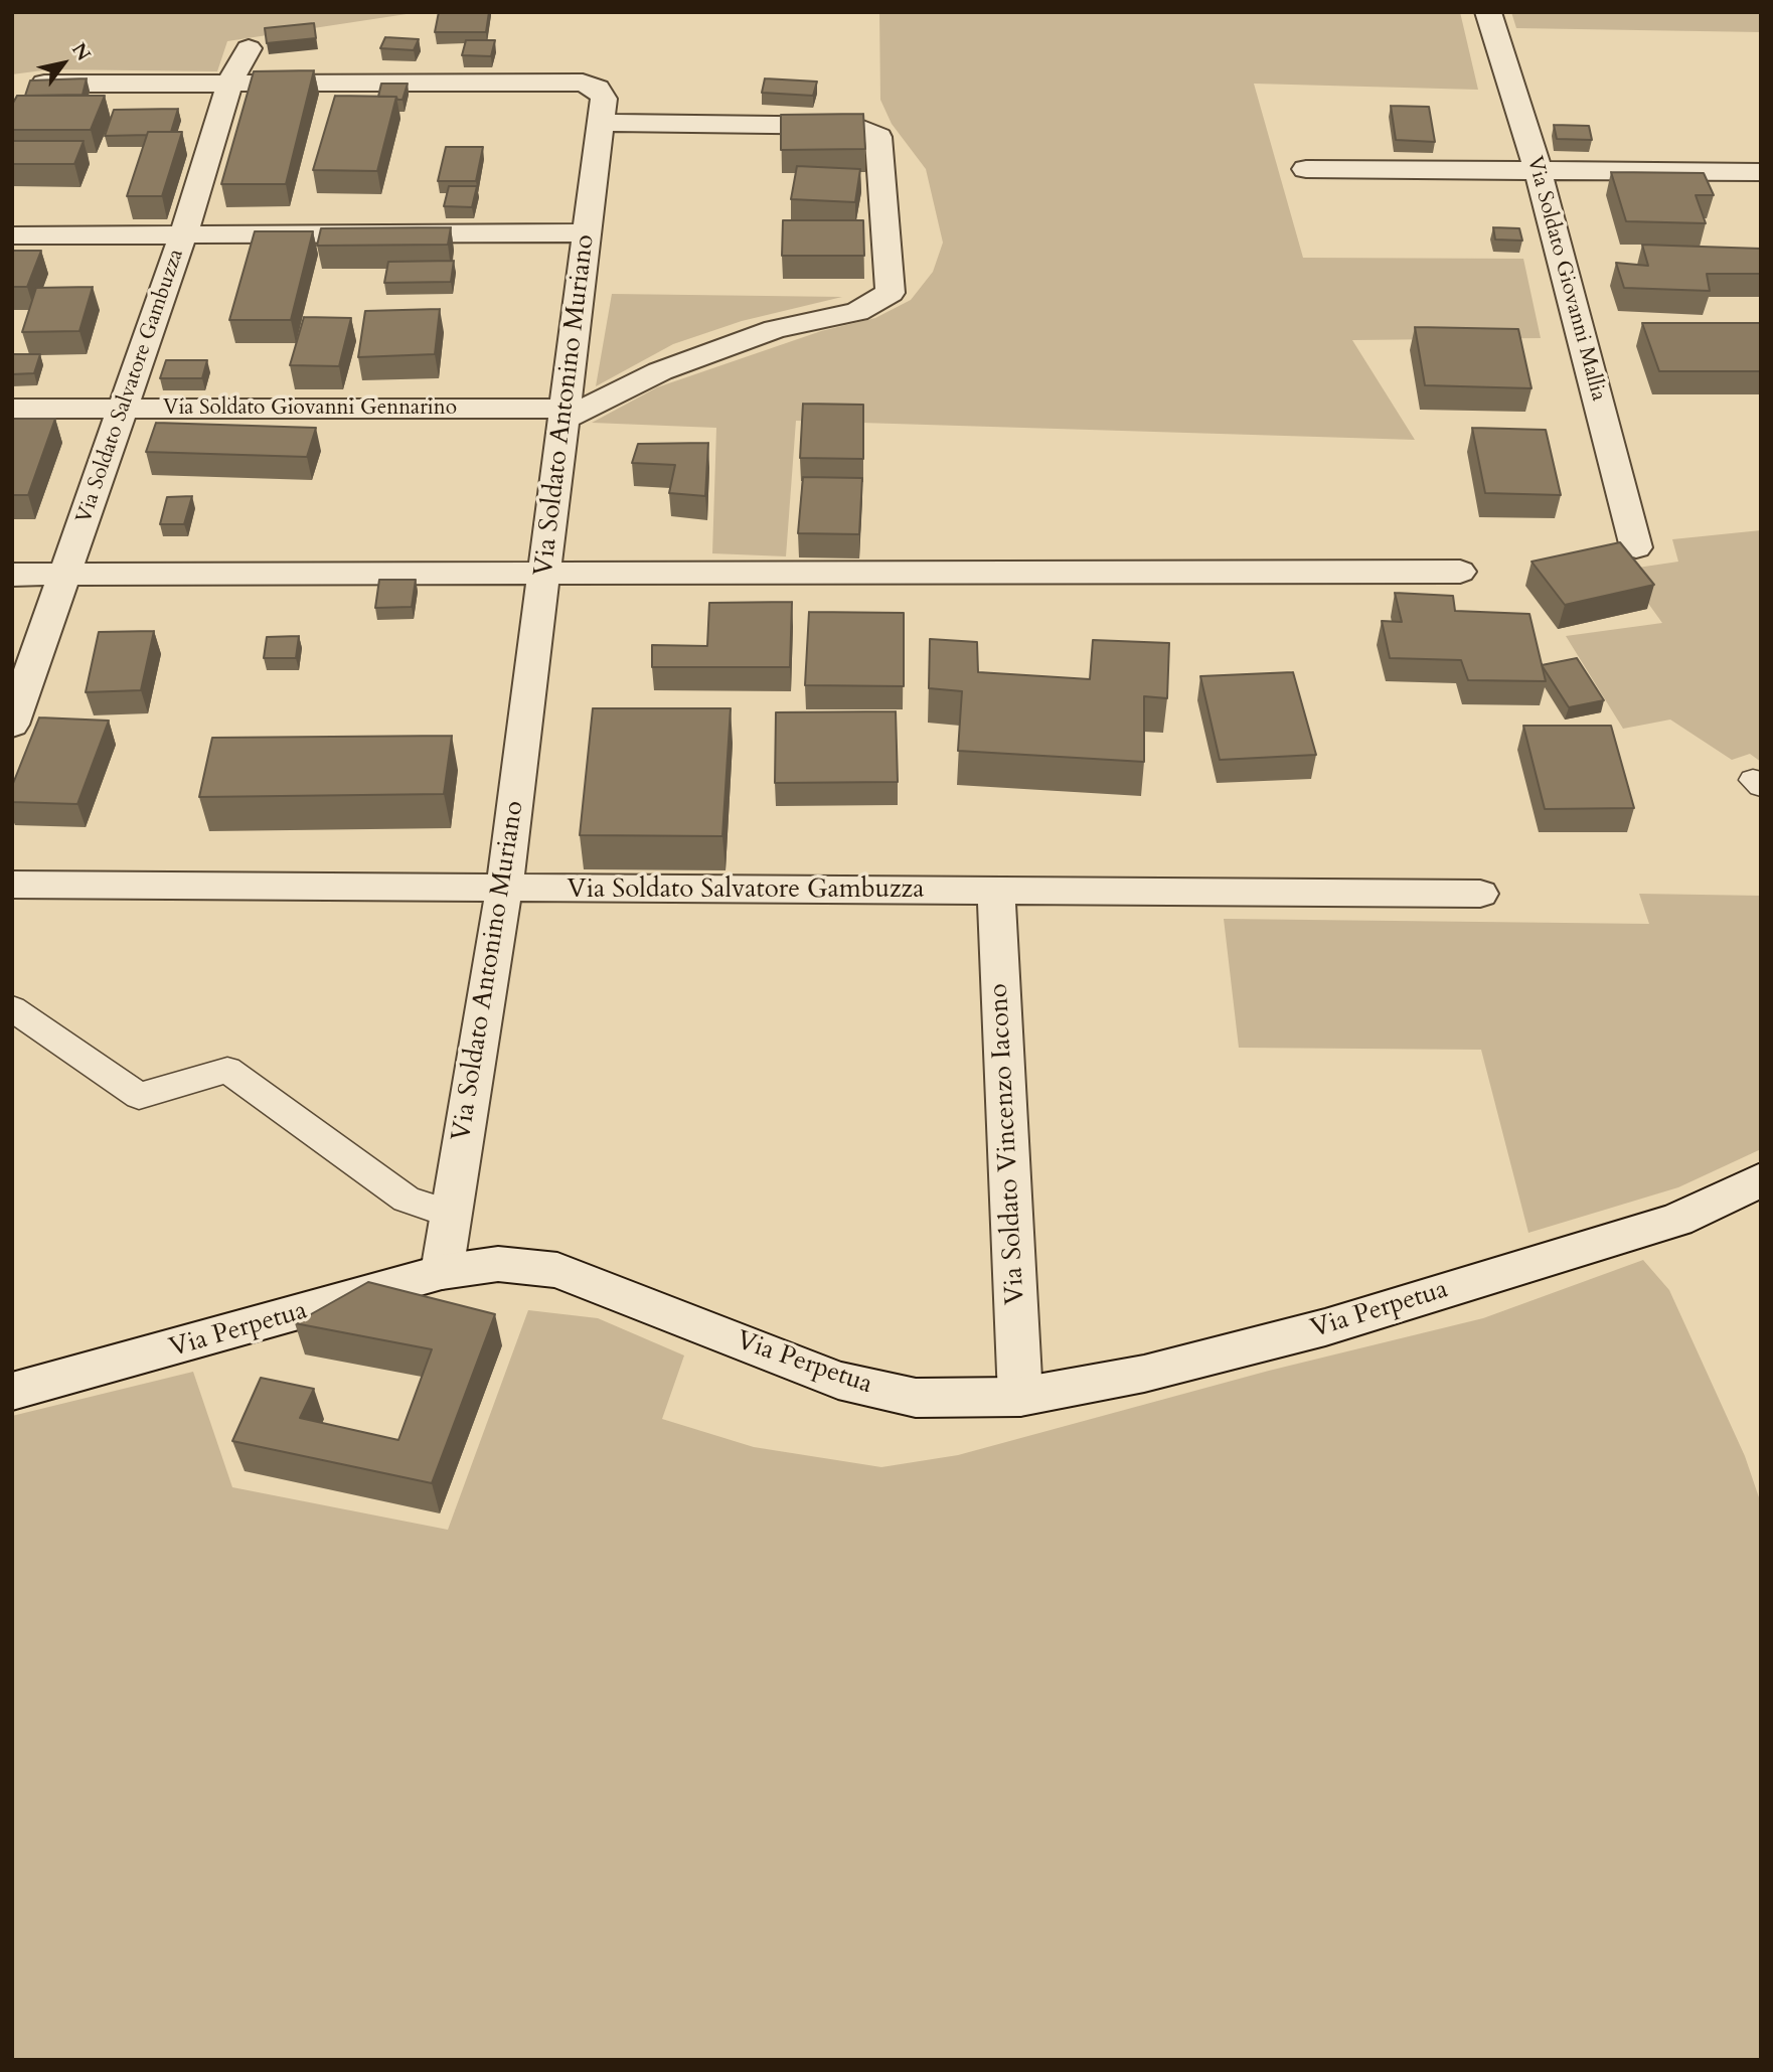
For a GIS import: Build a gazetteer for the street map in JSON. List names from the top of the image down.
{
  "streets": {
    "street": [
      "Via Soldato Giovanni Mallia",
      "Via Soldato Salvatore Gambuzza",
      "Via Soldato Antonino Muriano",
      "Via Soldato Giovanni Gennarino",
      "Via Soldato Vincenzo Iacono",
      "Via Perpetua"
    ]
  },
  "crossings": [
    ["Via Soldato Salvatore Gambuzza", "Via Soldato Antonino Muriano"],
    ["Via Soldato Salvatore Gambuzza", "Via Soldato Giovanni Gennarino"],
    ["Via Soldato Salvatore Gambuzza", "Via Soldato Vincenzo Iacono"],
    ["Via Soldato Antonino Muriano", "Via Soldato Giovanni Gennarino"],
    ["Via Soldato Antonino Muriano", "Via Perpetua"],
    ["Via Soldato Vincenzo Iacono", "Via Perpetua"]
  ],
  "north": "top right"
}
